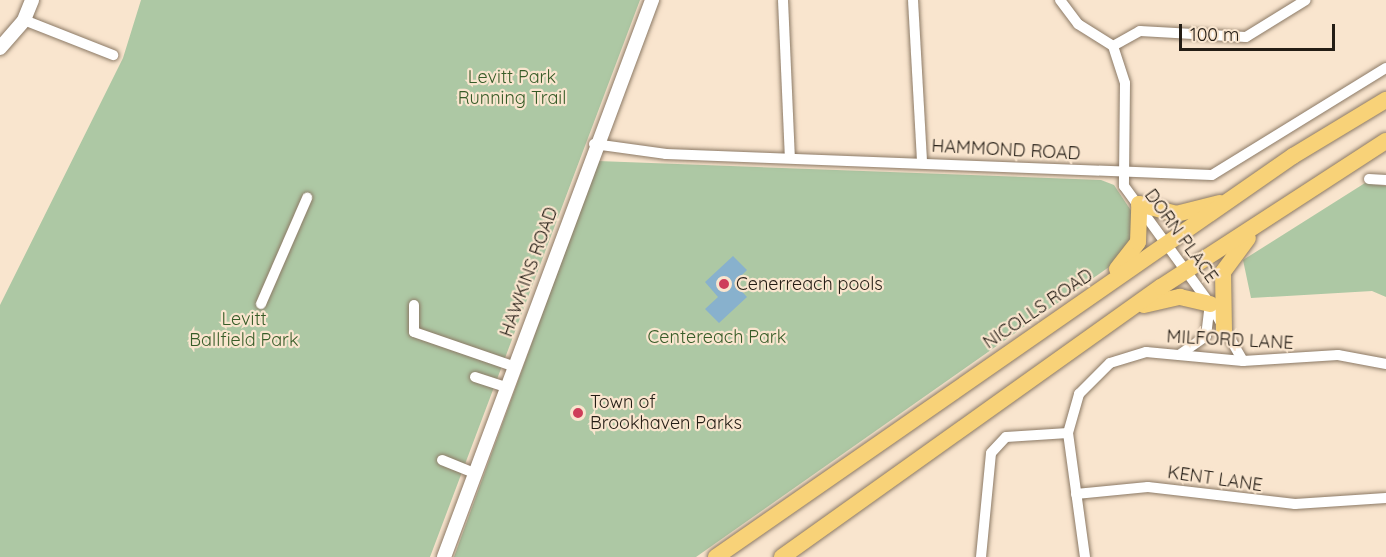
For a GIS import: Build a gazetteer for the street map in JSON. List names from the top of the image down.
{
  "streets": {
    "highway": ["NICOLLS ROAD"],
    "street": [
      "HAMMOND ROAD",
      "DORN PLACE",
      "HAWKINS ROAD",
      "MILFORD LANE",
      "KENT LANE"
    ]
  },
  "crossings": [
    ["HAMMOND ROAD", "DORN PLACE"],
    ["HAMMOND ROAD", "HAWKINS ROAD"],
    ["DORN PLACE", "NICOLLS ROAD"],
    ["DORN PLACE", "MILFORD LANE"]
  ],
  "parks": ["Levitt Park Running Trail", "Levitt Ballfield Park", "Centereach Park"],
  "places": ["Cenerreach pools", "Town of Brookhaven Parks"],
  "scale_bar": "100 m"
}
